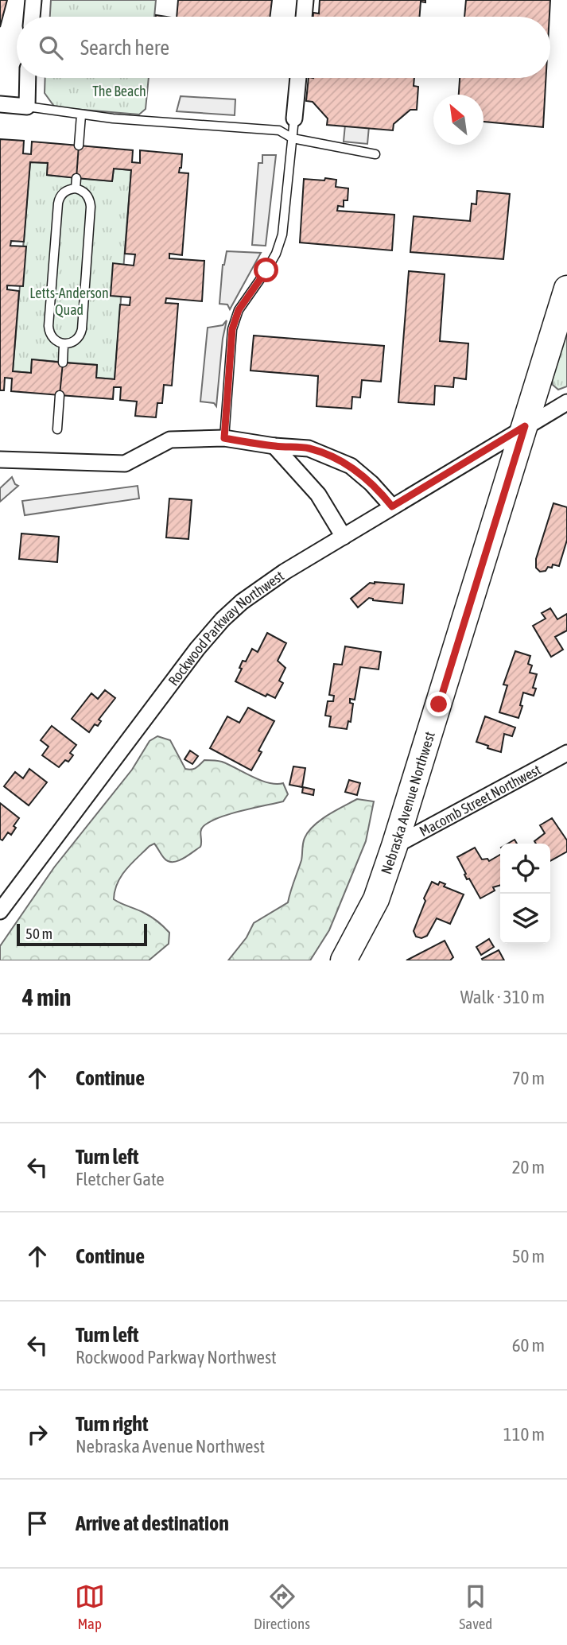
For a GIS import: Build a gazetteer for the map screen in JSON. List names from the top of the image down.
{
  "streets": {
    "main road": ["Nebraska Avenue Northwest"],
    "street": ["Rockwood Parkway Northwest", "Macomb Street Northwest"]
  },
  "crossings": [
    ["Rockwood Parkway Northwest", "Nebraska Avenue Northwest"],
    ["Macomb Street Northwest", "Nebraska Avenue Northwest"]
  ],
  "parks": ["The Beach", "Letts-Anderson Quad"],
  "scale_bar": "50 m",
  "north": "top left",
  "page": {
    "search": "Search here",
    "scale": "50 m",
    "heading": ["4 min", "Walk · 310 m"],
    "list": [
      ["Continue", "70 m"],
      ["Turn left", "Fletcher Gate", "20 m"],
      ["Continue", "50 m"],
      ["Turn left", "Rockwood Parkway Northwest", "60 m"],
      ["Turn right", "Nebraska Avenue Northwest", "110 m"],
      "Arrive at destination"
    ],
    "nav": ["Map", "Directions", "Saved"]
  }
}
